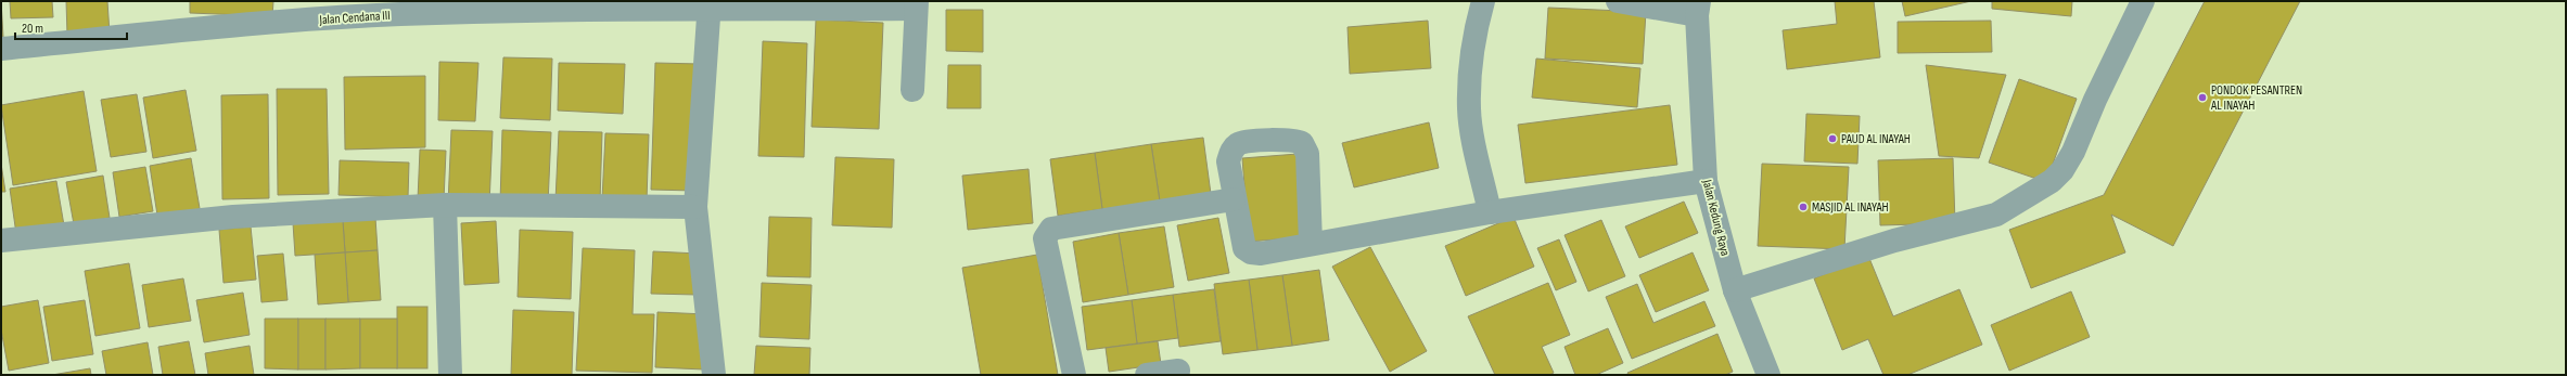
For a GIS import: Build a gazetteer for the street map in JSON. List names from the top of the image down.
{
  "streets": {
    "street": ["Jalan Cendana III", "Jalan Kedung Raya"]
  },
  "places": ["PONDOK PESANTREN AL INAYAH", "PAUD AL INAYAH", "MASJID AL INAYAH"],
  "scale_bar": "20 m"
}
